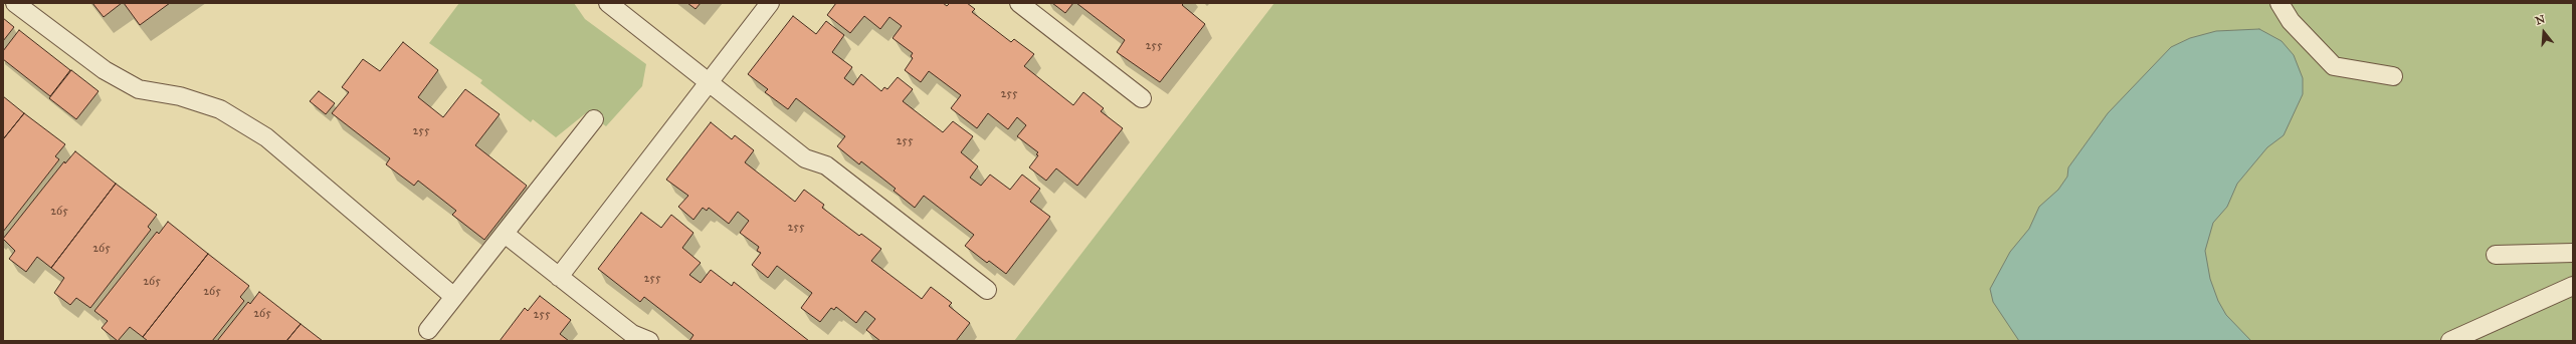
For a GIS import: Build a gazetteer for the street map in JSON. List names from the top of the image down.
{
  "house_numbers": [
    "255",
    "255",
    "255",
    "255",
    "265",
    "255",
    "265",
    "255",
    "265",
    "265",
    "265",
    "255"
  ],
  "north": "top"
}
